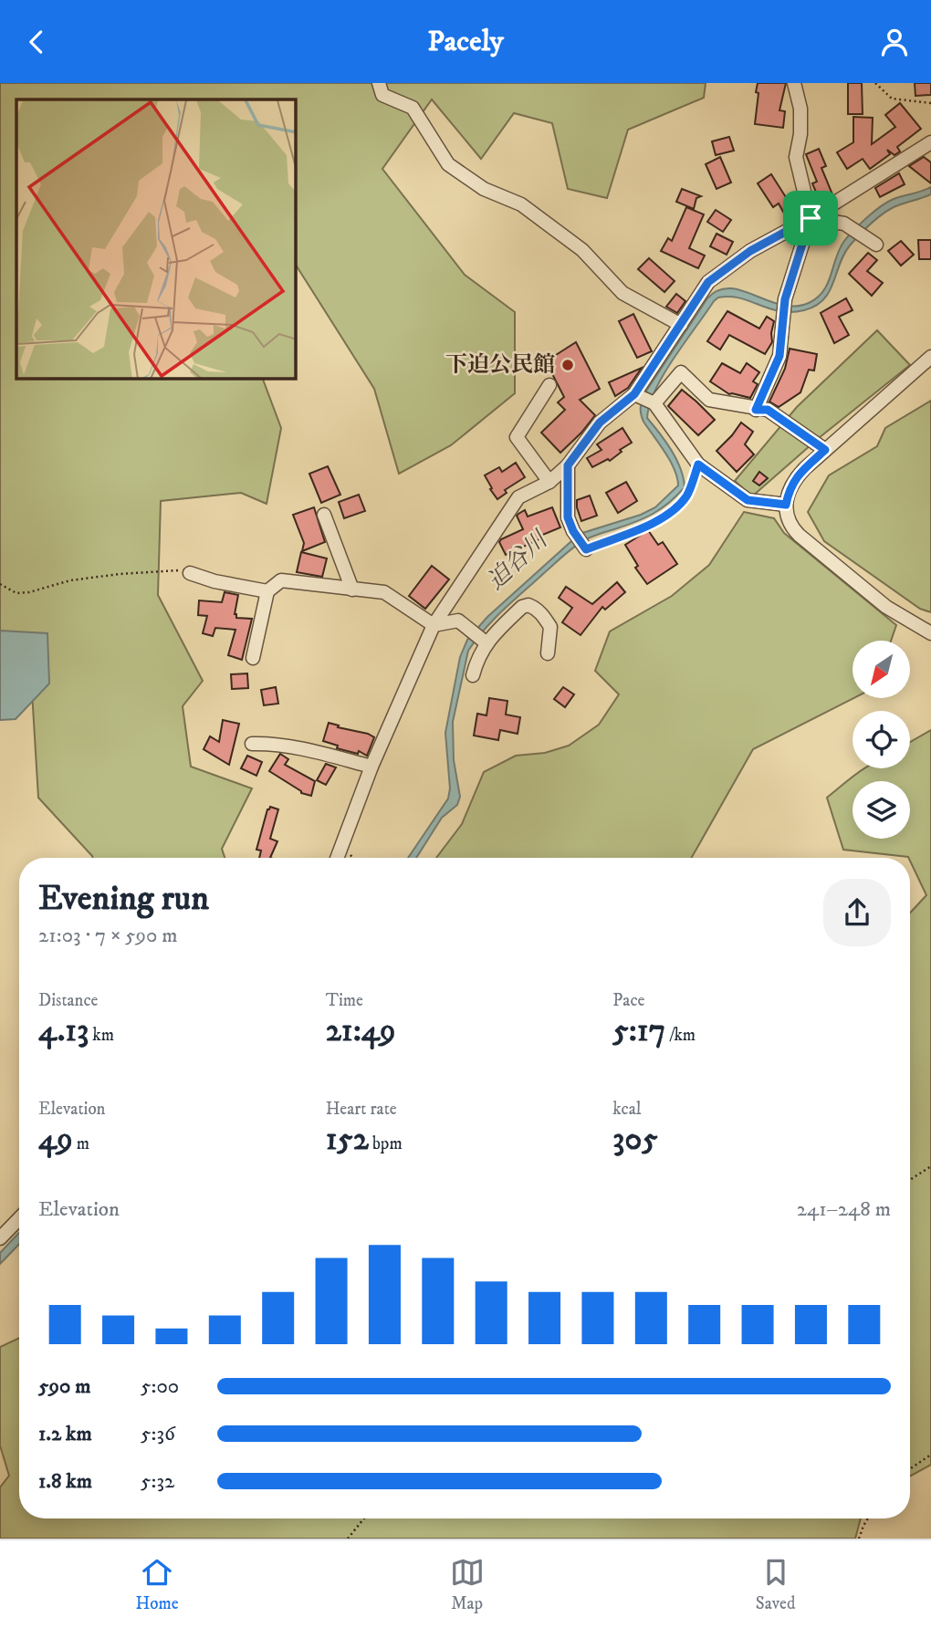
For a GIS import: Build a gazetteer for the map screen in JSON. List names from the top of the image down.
{
  "water": ["迫谷川"],
  "places": ["下迫公民館"],
  "north": "bottom left",
  "page": {
    "header": "Pacely",
    "heading": ["Evening run", "21:03 · 7 × 590 m"],
    "stats": [
      ["Distance", "4.13 km"],
      ["Time", "21:49"],
      ["Pace", "5:17 /km"],
      ["Elevation", "49 m"],
      ["Heart rate", "152 bpm"],
      ["kcal", "305"]
    ],
    "chart": ["Elevation", "241–248 m"],
    "list": [
      {
        "name": "590 m",
        "note": "5:00"
      },
      {
        "name": "1.2 km",
        "note": "5:36"
      },
      {
        "name": "1.8 km",
        "note": "5:32"
      }
    ],
    "tabs": ["Home", "Map", "Saved"]
  }
}
